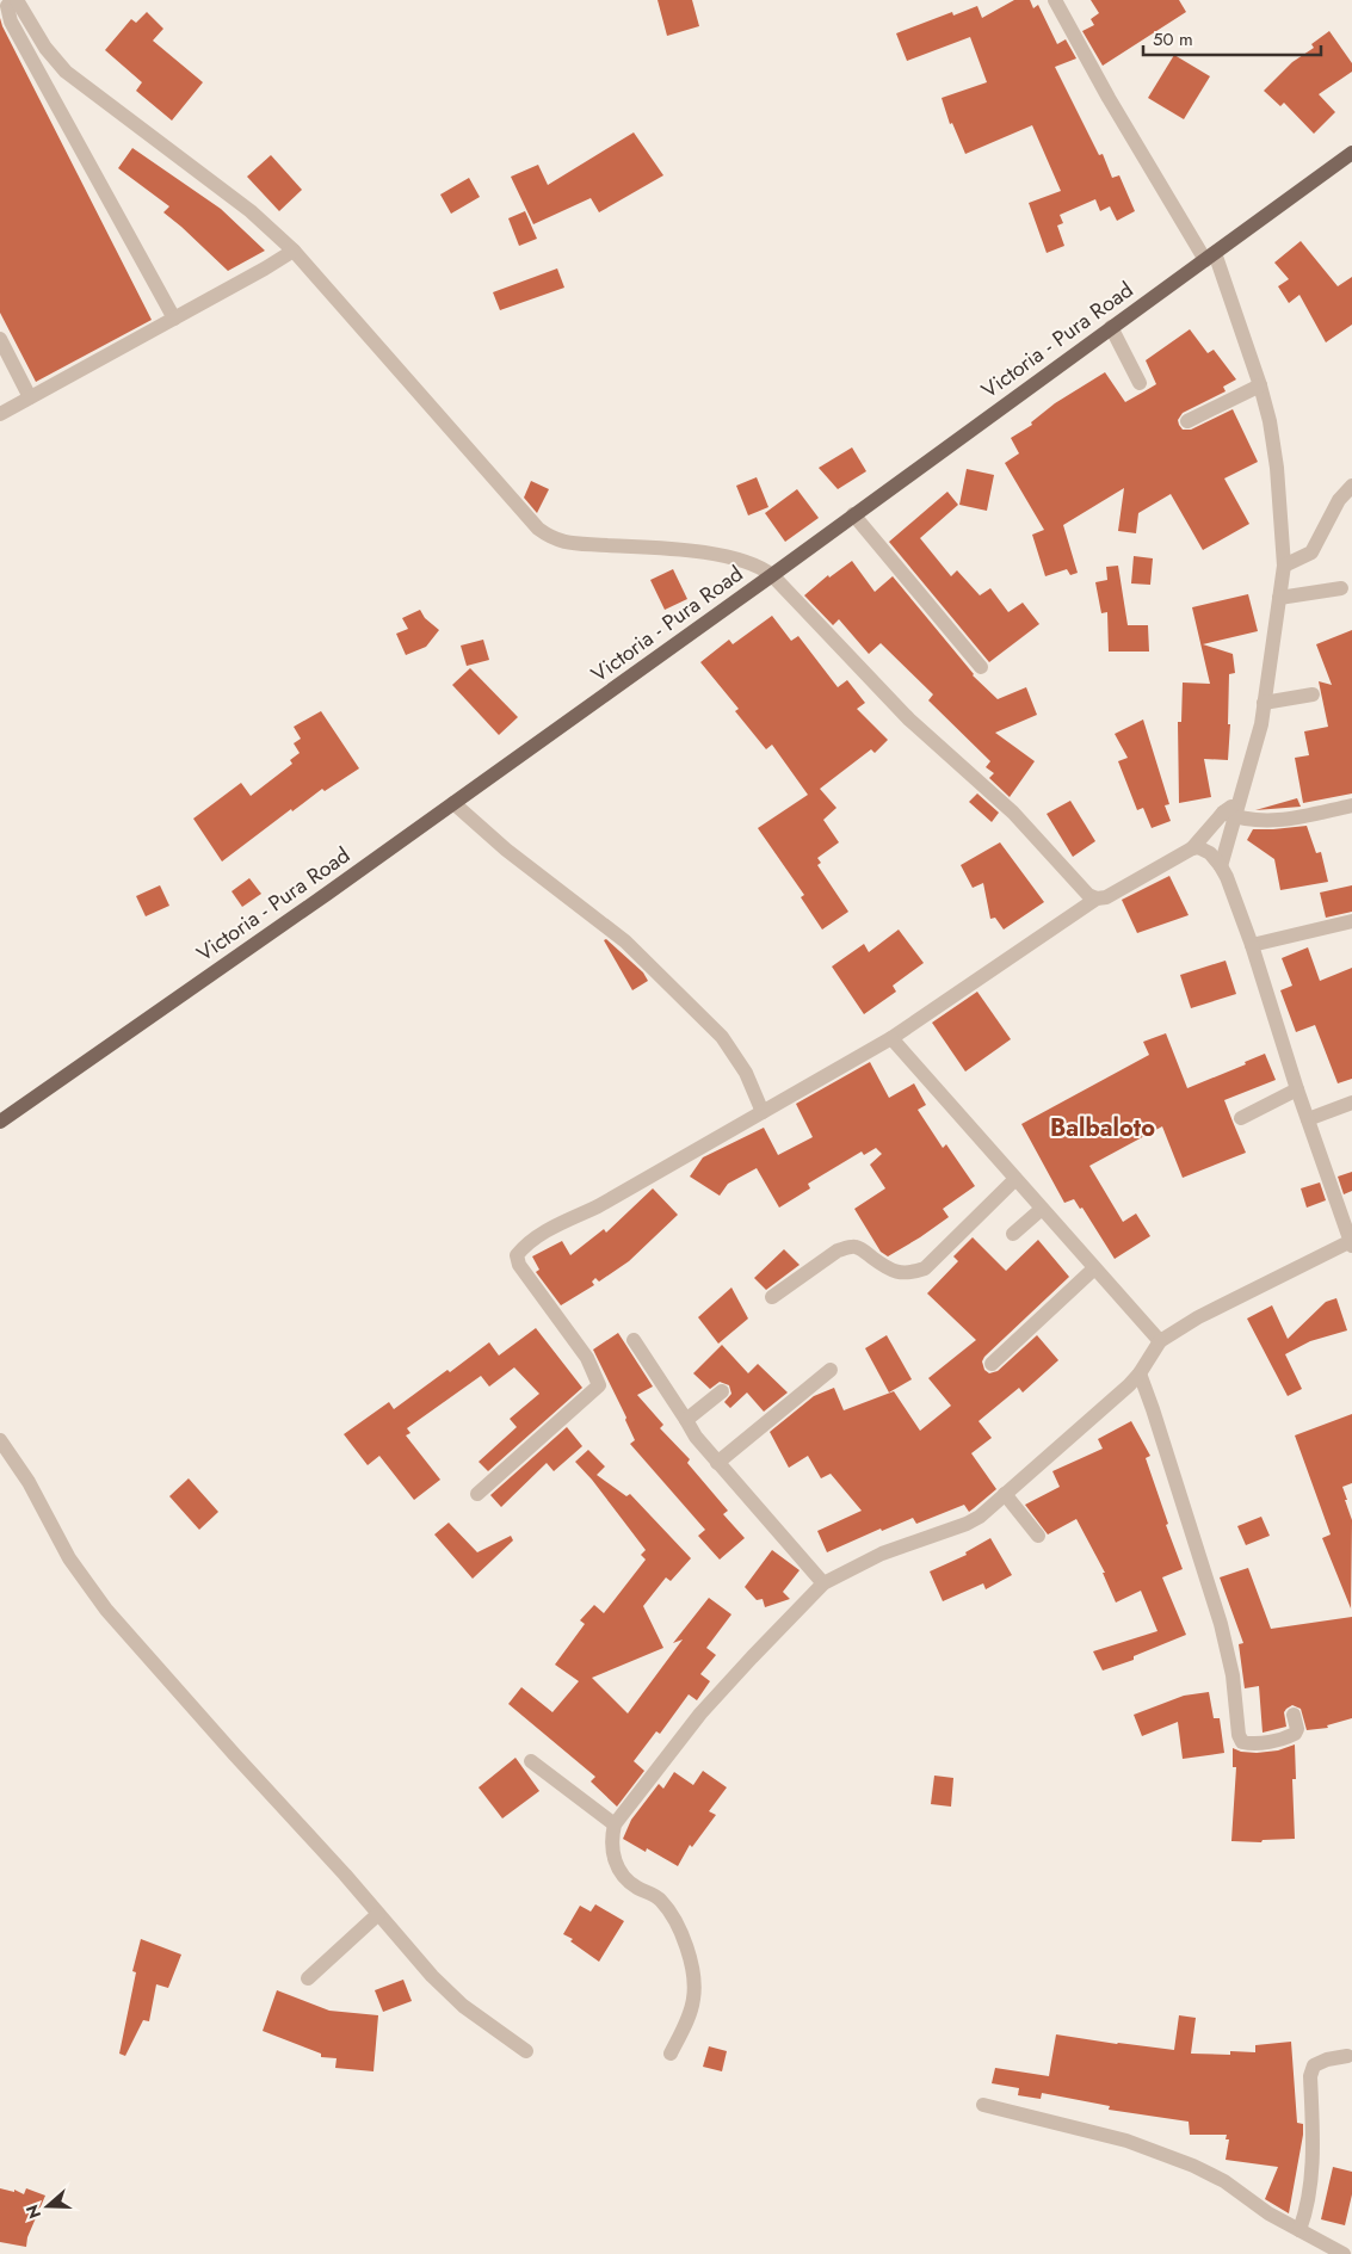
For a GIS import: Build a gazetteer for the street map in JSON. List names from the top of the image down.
{
  "streets": {
    "main road": ["Victoria - Pura Road"]
  },
  "districts": ["Balbaloto"],
  "scale_bar": "50 m",
  "north": "left"
}
